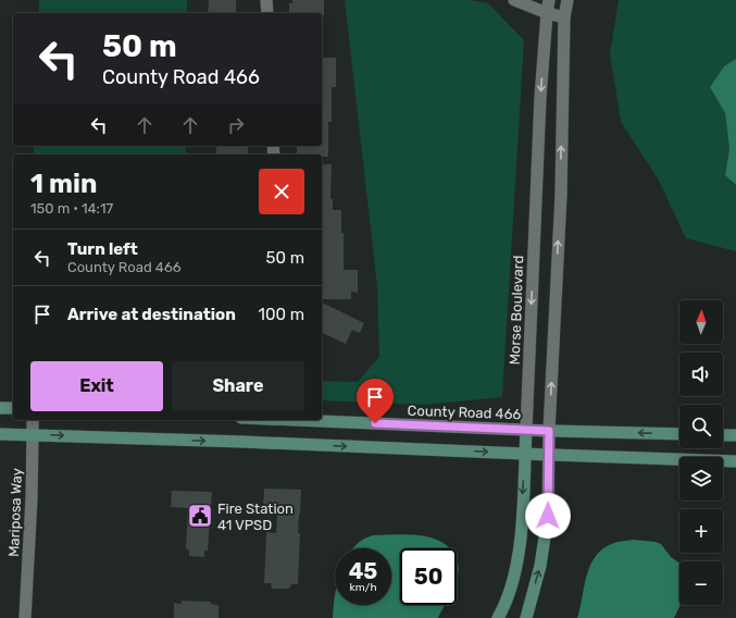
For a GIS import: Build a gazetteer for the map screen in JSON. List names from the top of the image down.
{
  "streets": {
    "main road": ["Morse Boulevard", "County Road 466"],
    "street": ["Mariposa Way"]
  },
  "crossings": [
    ["Morse Boulevard", "County Road 466"]
  ],
  "places": {
    "public building": ["Fire Station 41 VPSD"]
  },
  "north": "top",
  "page": {
    "turn": ["50 m", "County Road 466"],
    "heading": ["1 min", "150 m · 14:17"],
    "list": [
      {
        "name": "Turn left",
        "note": "County Road 466",
        "value": "50 m"
      },
      {
        "name": "Arrive at destination",
        "value": "100 m"
      }
    ],
    "map_buttons": ["+", "−"],
    "buttons": ["Exit", "Share"],
    "speed": "45 km/h",
    "limit": "50"
  }
}
